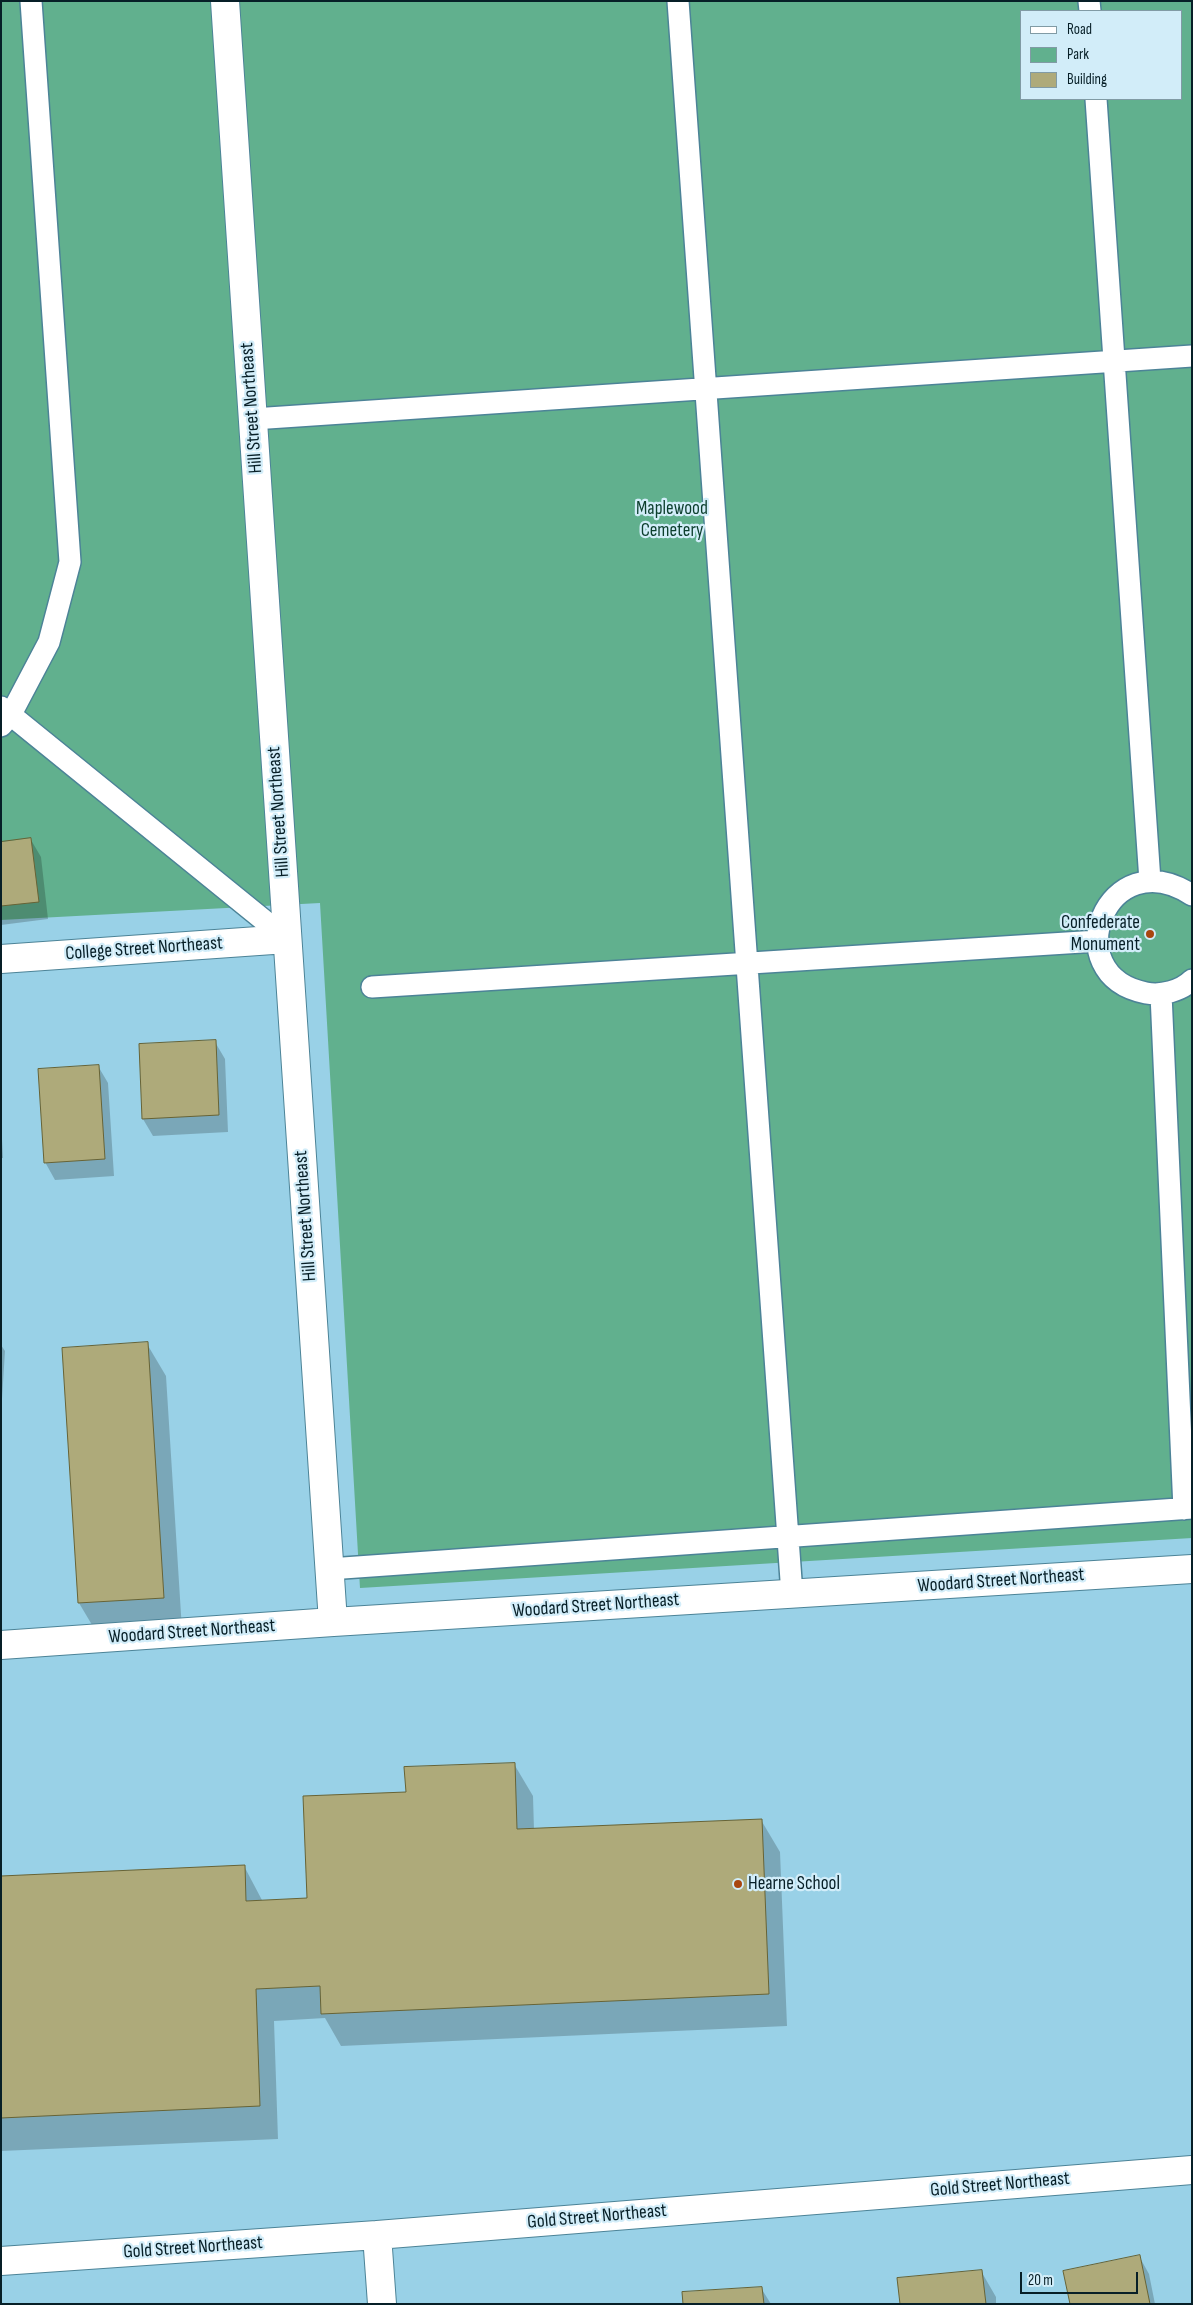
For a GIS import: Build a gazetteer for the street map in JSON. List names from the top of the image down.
{
  "streets": {
    "street": [
      "Hill Street Northeast",
      "College Street Northeast",
      "Woodard Street Northeast",
      "Gold Street Northeast"
    ]
  },
  "crossings": [
    ["Hill Street Northeast", "College Street Northeast"],
    ["Hill Street Northeast", "Woodard Street Northeast"]
  ],
  "parks": ["Maplewood Cemetery"],
  "places": ["Confederate Monument", "Hearne School"],
  "legend": ["Road", "Park", "Building"],
  "scale_bar": "20 m"
}
